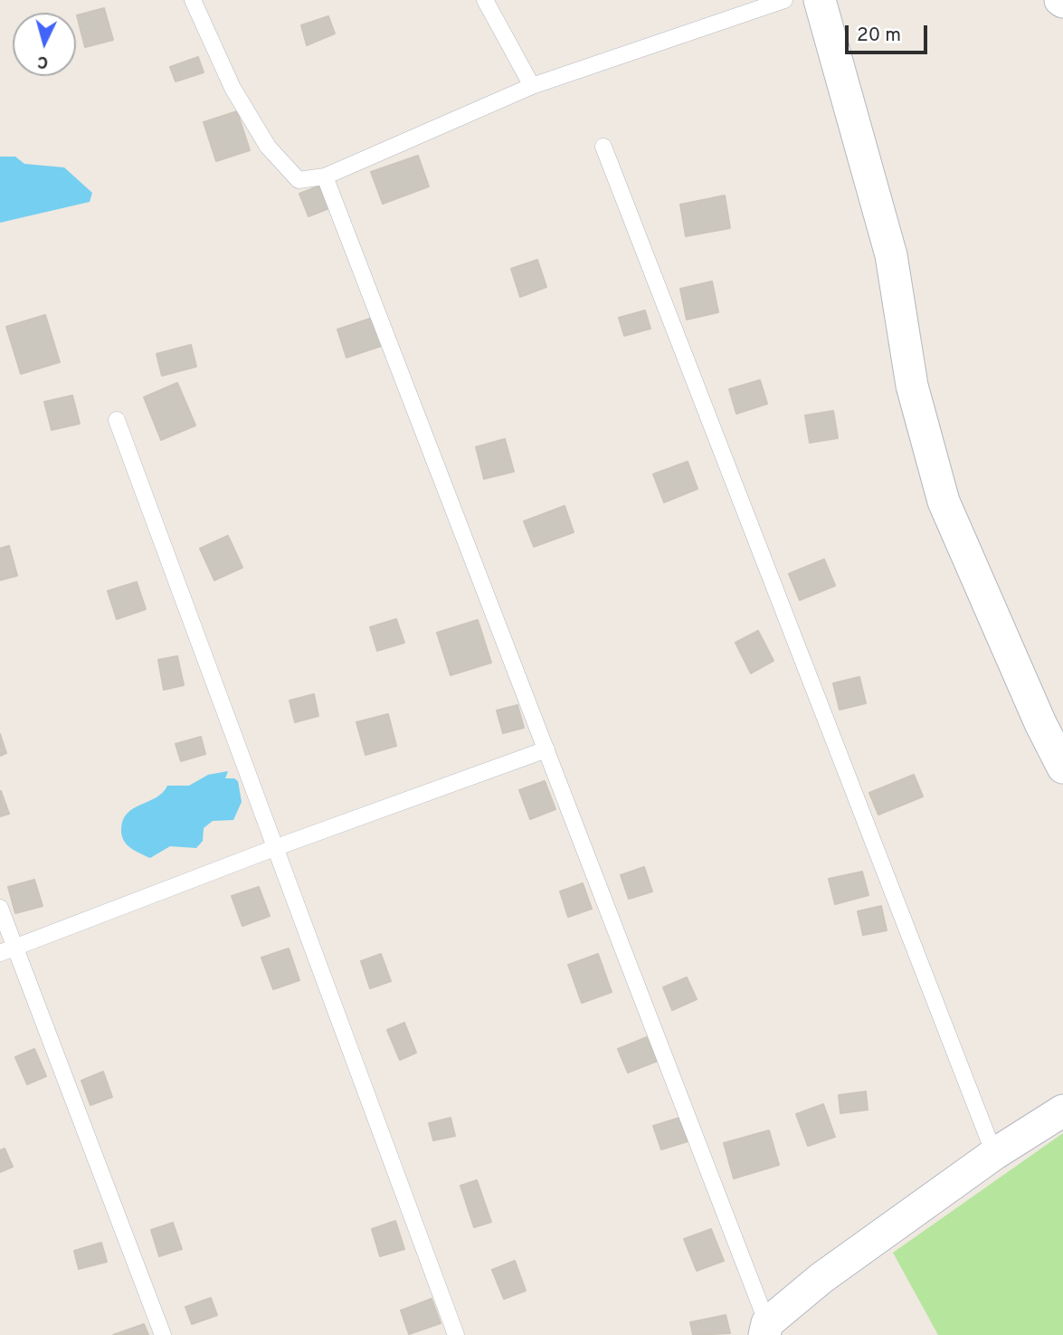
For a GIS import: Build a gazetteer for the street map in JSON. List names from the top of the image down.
{
  "scale_bar": "20 m",
  "north": "bottom"
}
